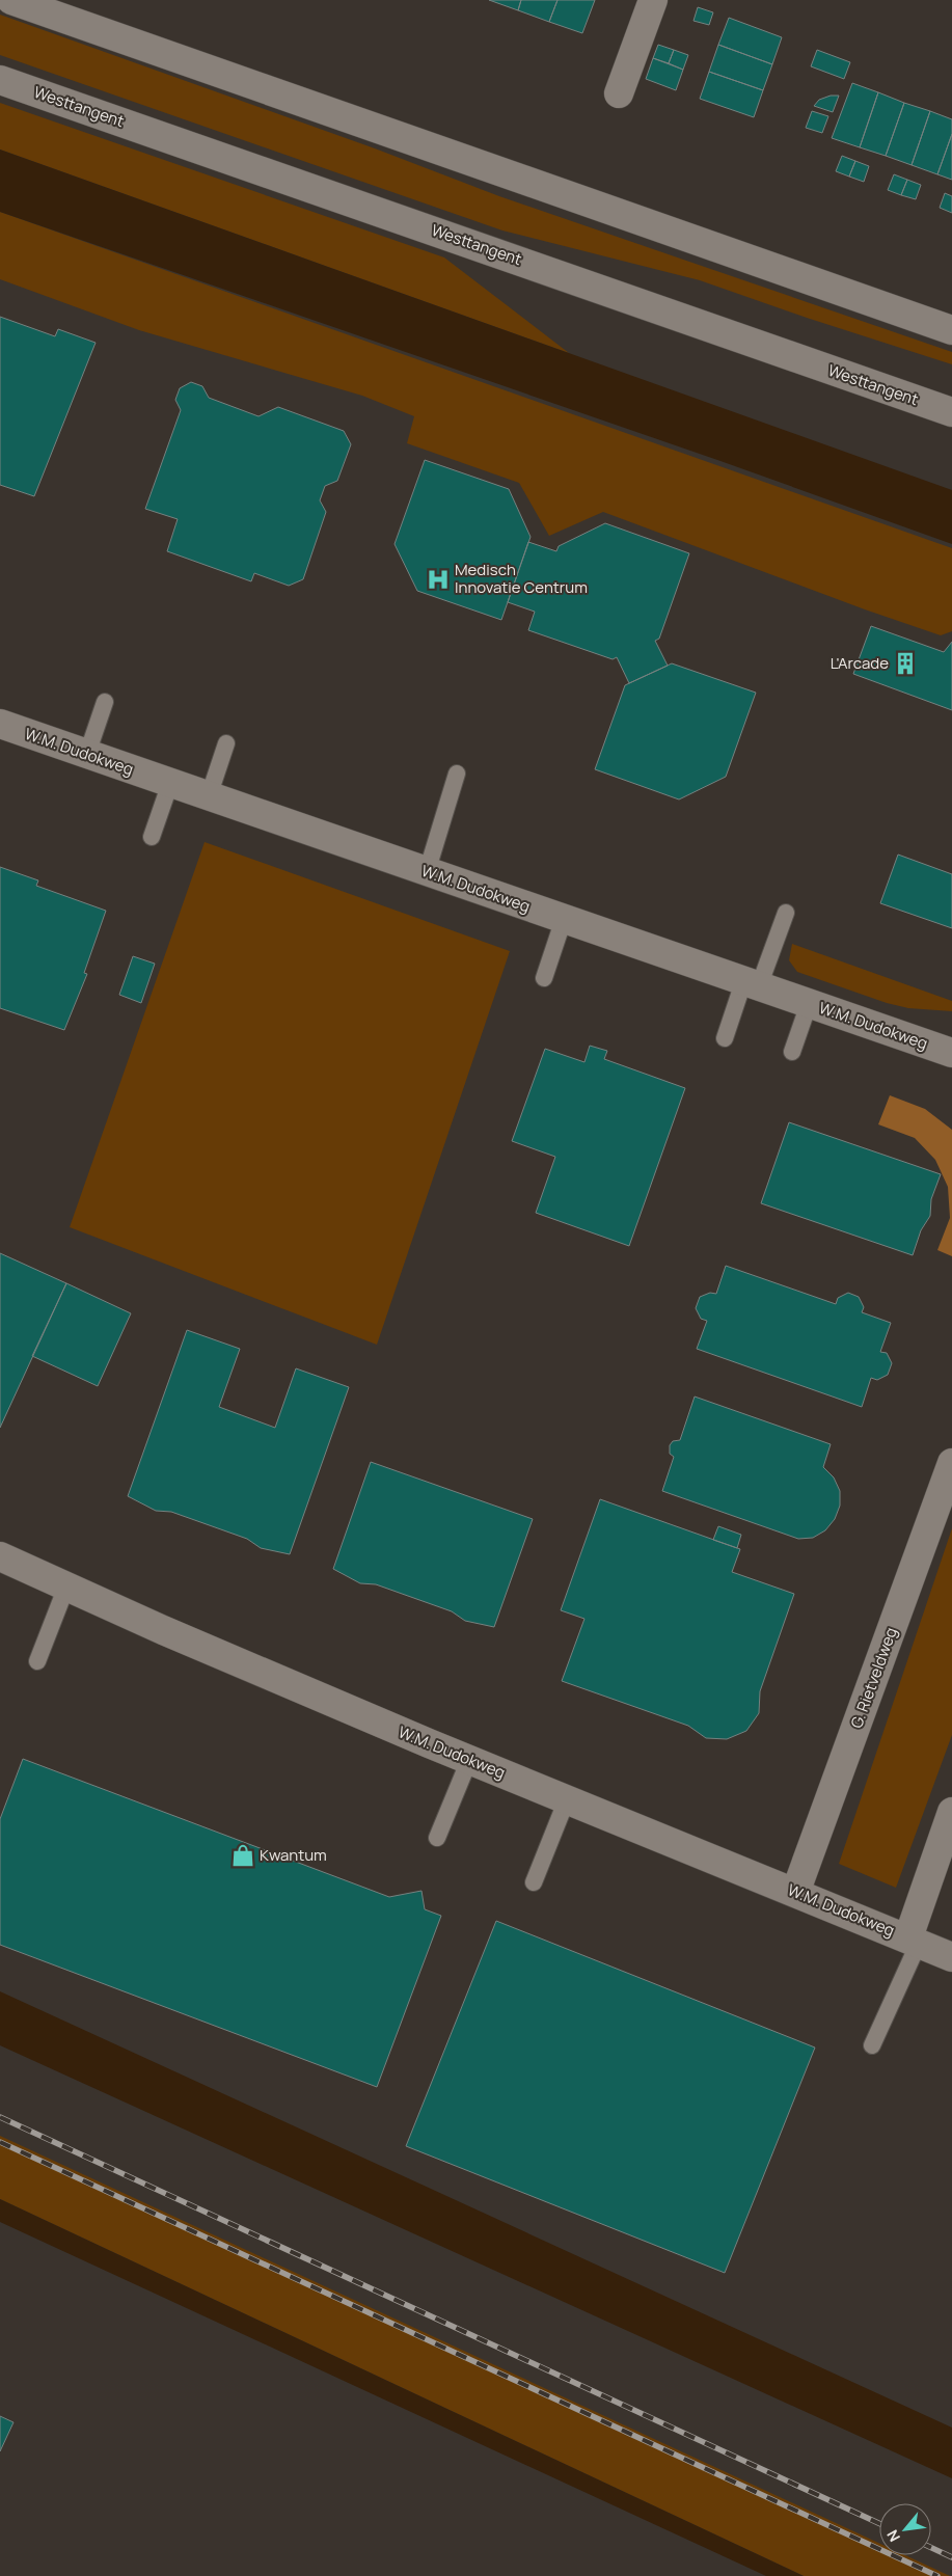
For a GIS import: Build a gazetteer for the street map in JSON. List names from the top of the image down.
{
  "streets": {
    "street": ["Westtangent", "W.M. Dudokweg", "G. Rietveldweg"]
  },
  "crossings": [
    ["W.M. Dudokweg", "G. Rietveldweg"]
  ],
  "places": {
    "hospital": ["Medisch Innovatie Centrum"],
    "building": ["L'Arcade"],
    "shop": ["Kwantum"]
  },
  "north": "bottom left"
}
